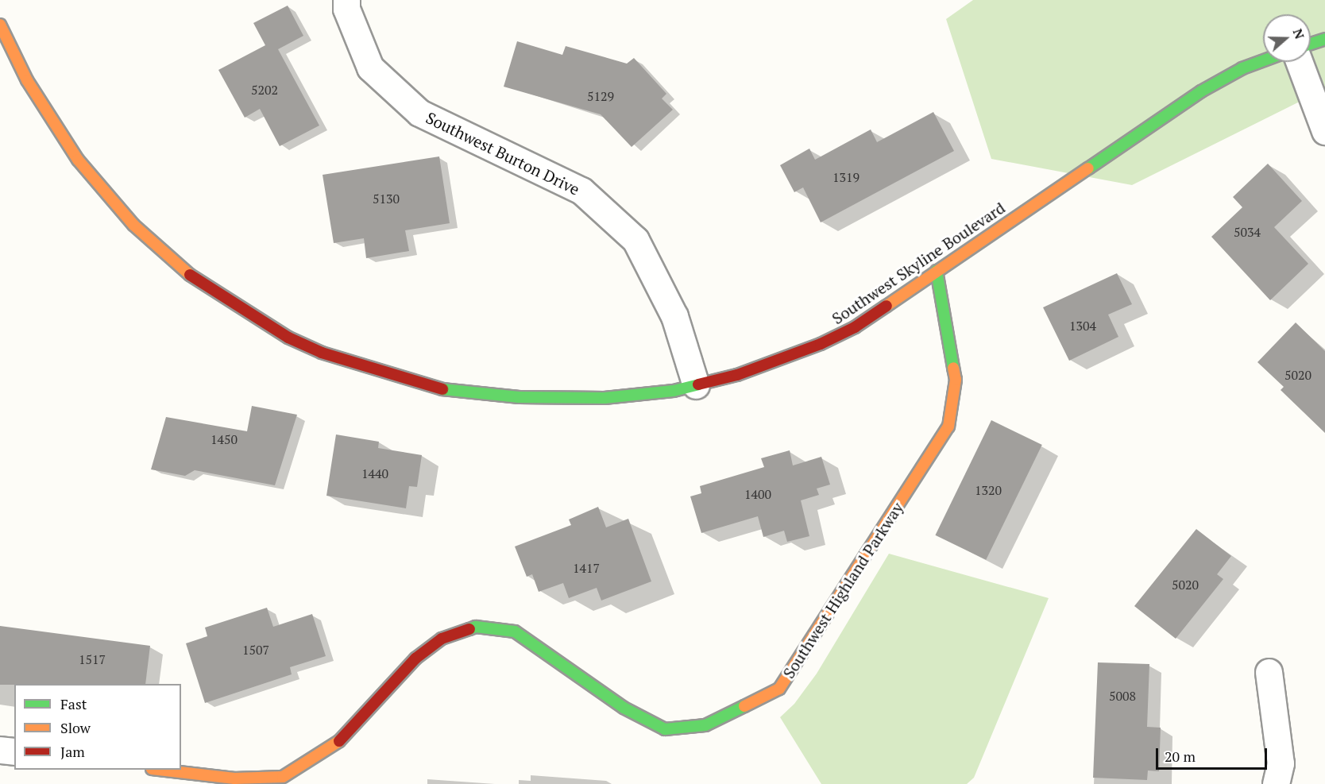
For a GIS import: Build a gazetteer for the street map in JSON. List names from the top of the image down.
{
  "streets": {
    "main road": ["Southwest Skyline Boulevard", "Southwest Highland Parkway"],
    "street": ["Southwest Burton Drive"]
  },
  "crossings": [
    ["Southwest Burton Drive", "Southwest Skyline Boulevard"],
    ["Southwest Skyline Boulevard", "Southwest Highland Parkway"]
  ],
  "house_numbers": [
    "5202",
    "5129",
    "1319",
    "5130",
    "5034",
    "1304",
    "5020",
    "1450",
    "1440",
    "1320",
    "1400",
    "1417",
    "5020",
    "1507",
    "1517",
    "5008"
  ],
  "legend": ["Fast", "Slow", "Jam"],
  "scale_bar": "20 m",
  "north": "right"
}
